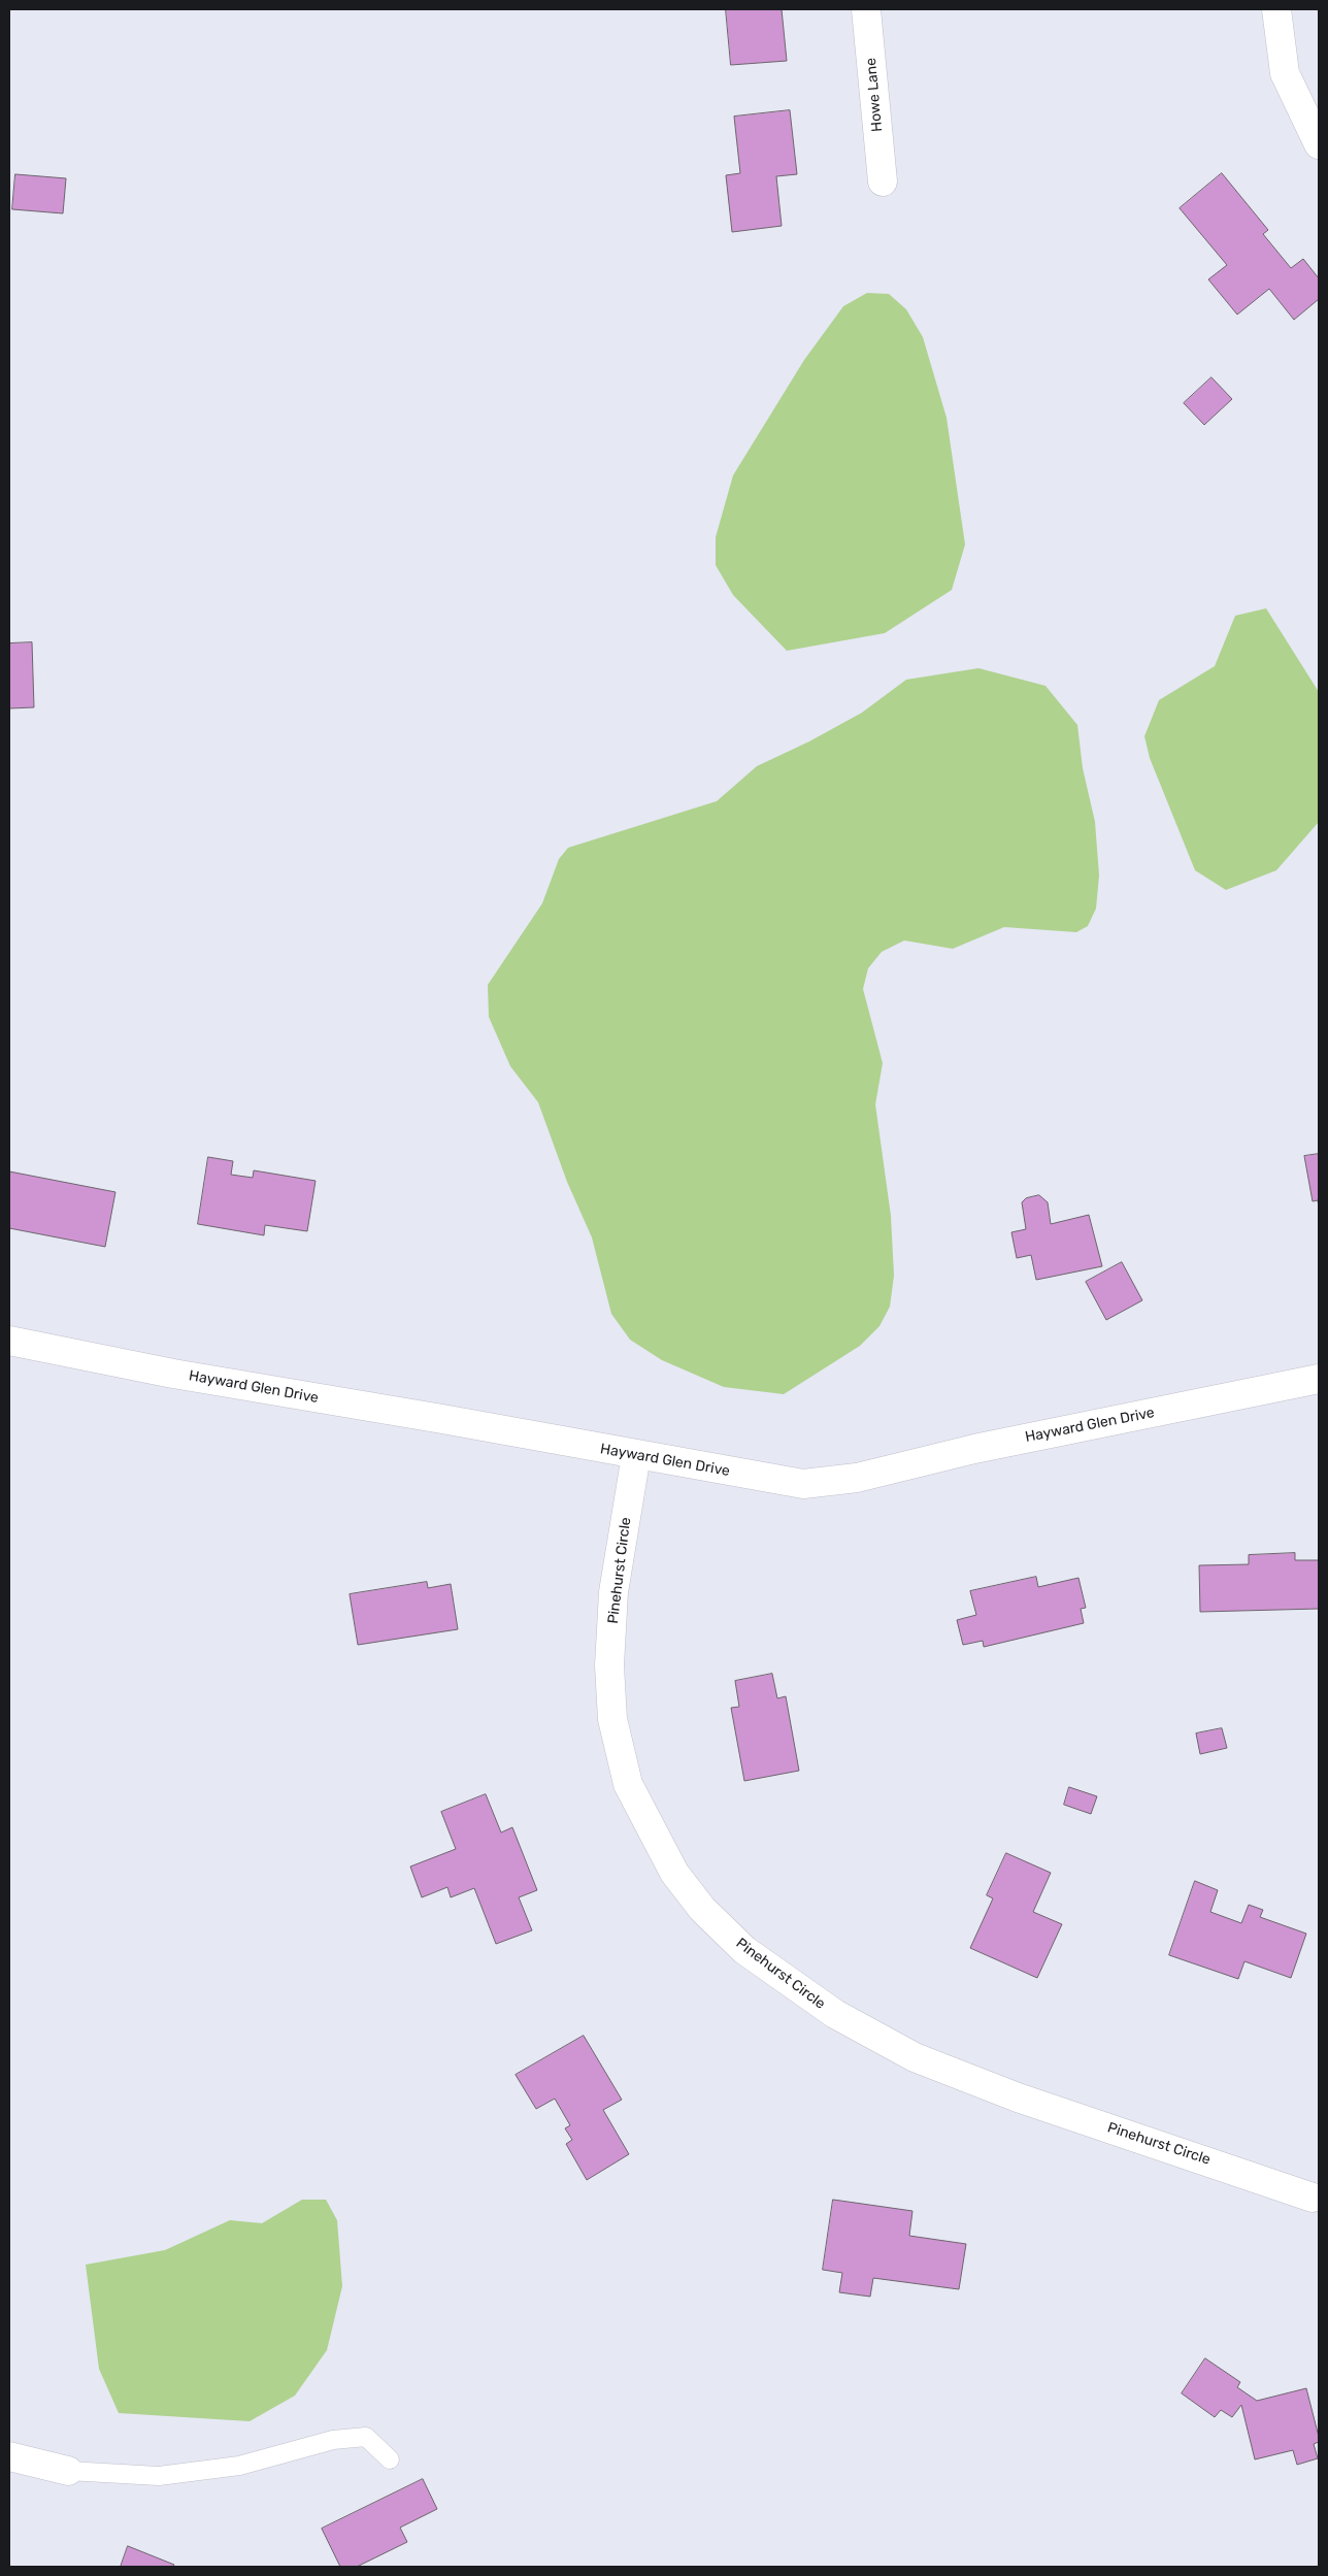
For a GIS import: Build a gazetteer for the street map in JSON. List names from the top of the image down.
{
  "streets": {
    "street": ["Howe Lane", "Hayward Glen Drive", "Pinehurst Circle"]
  },
  "crossings": [
    ["Hayward Glen Drive", "Pinehurst Circle"]
  ]
}
